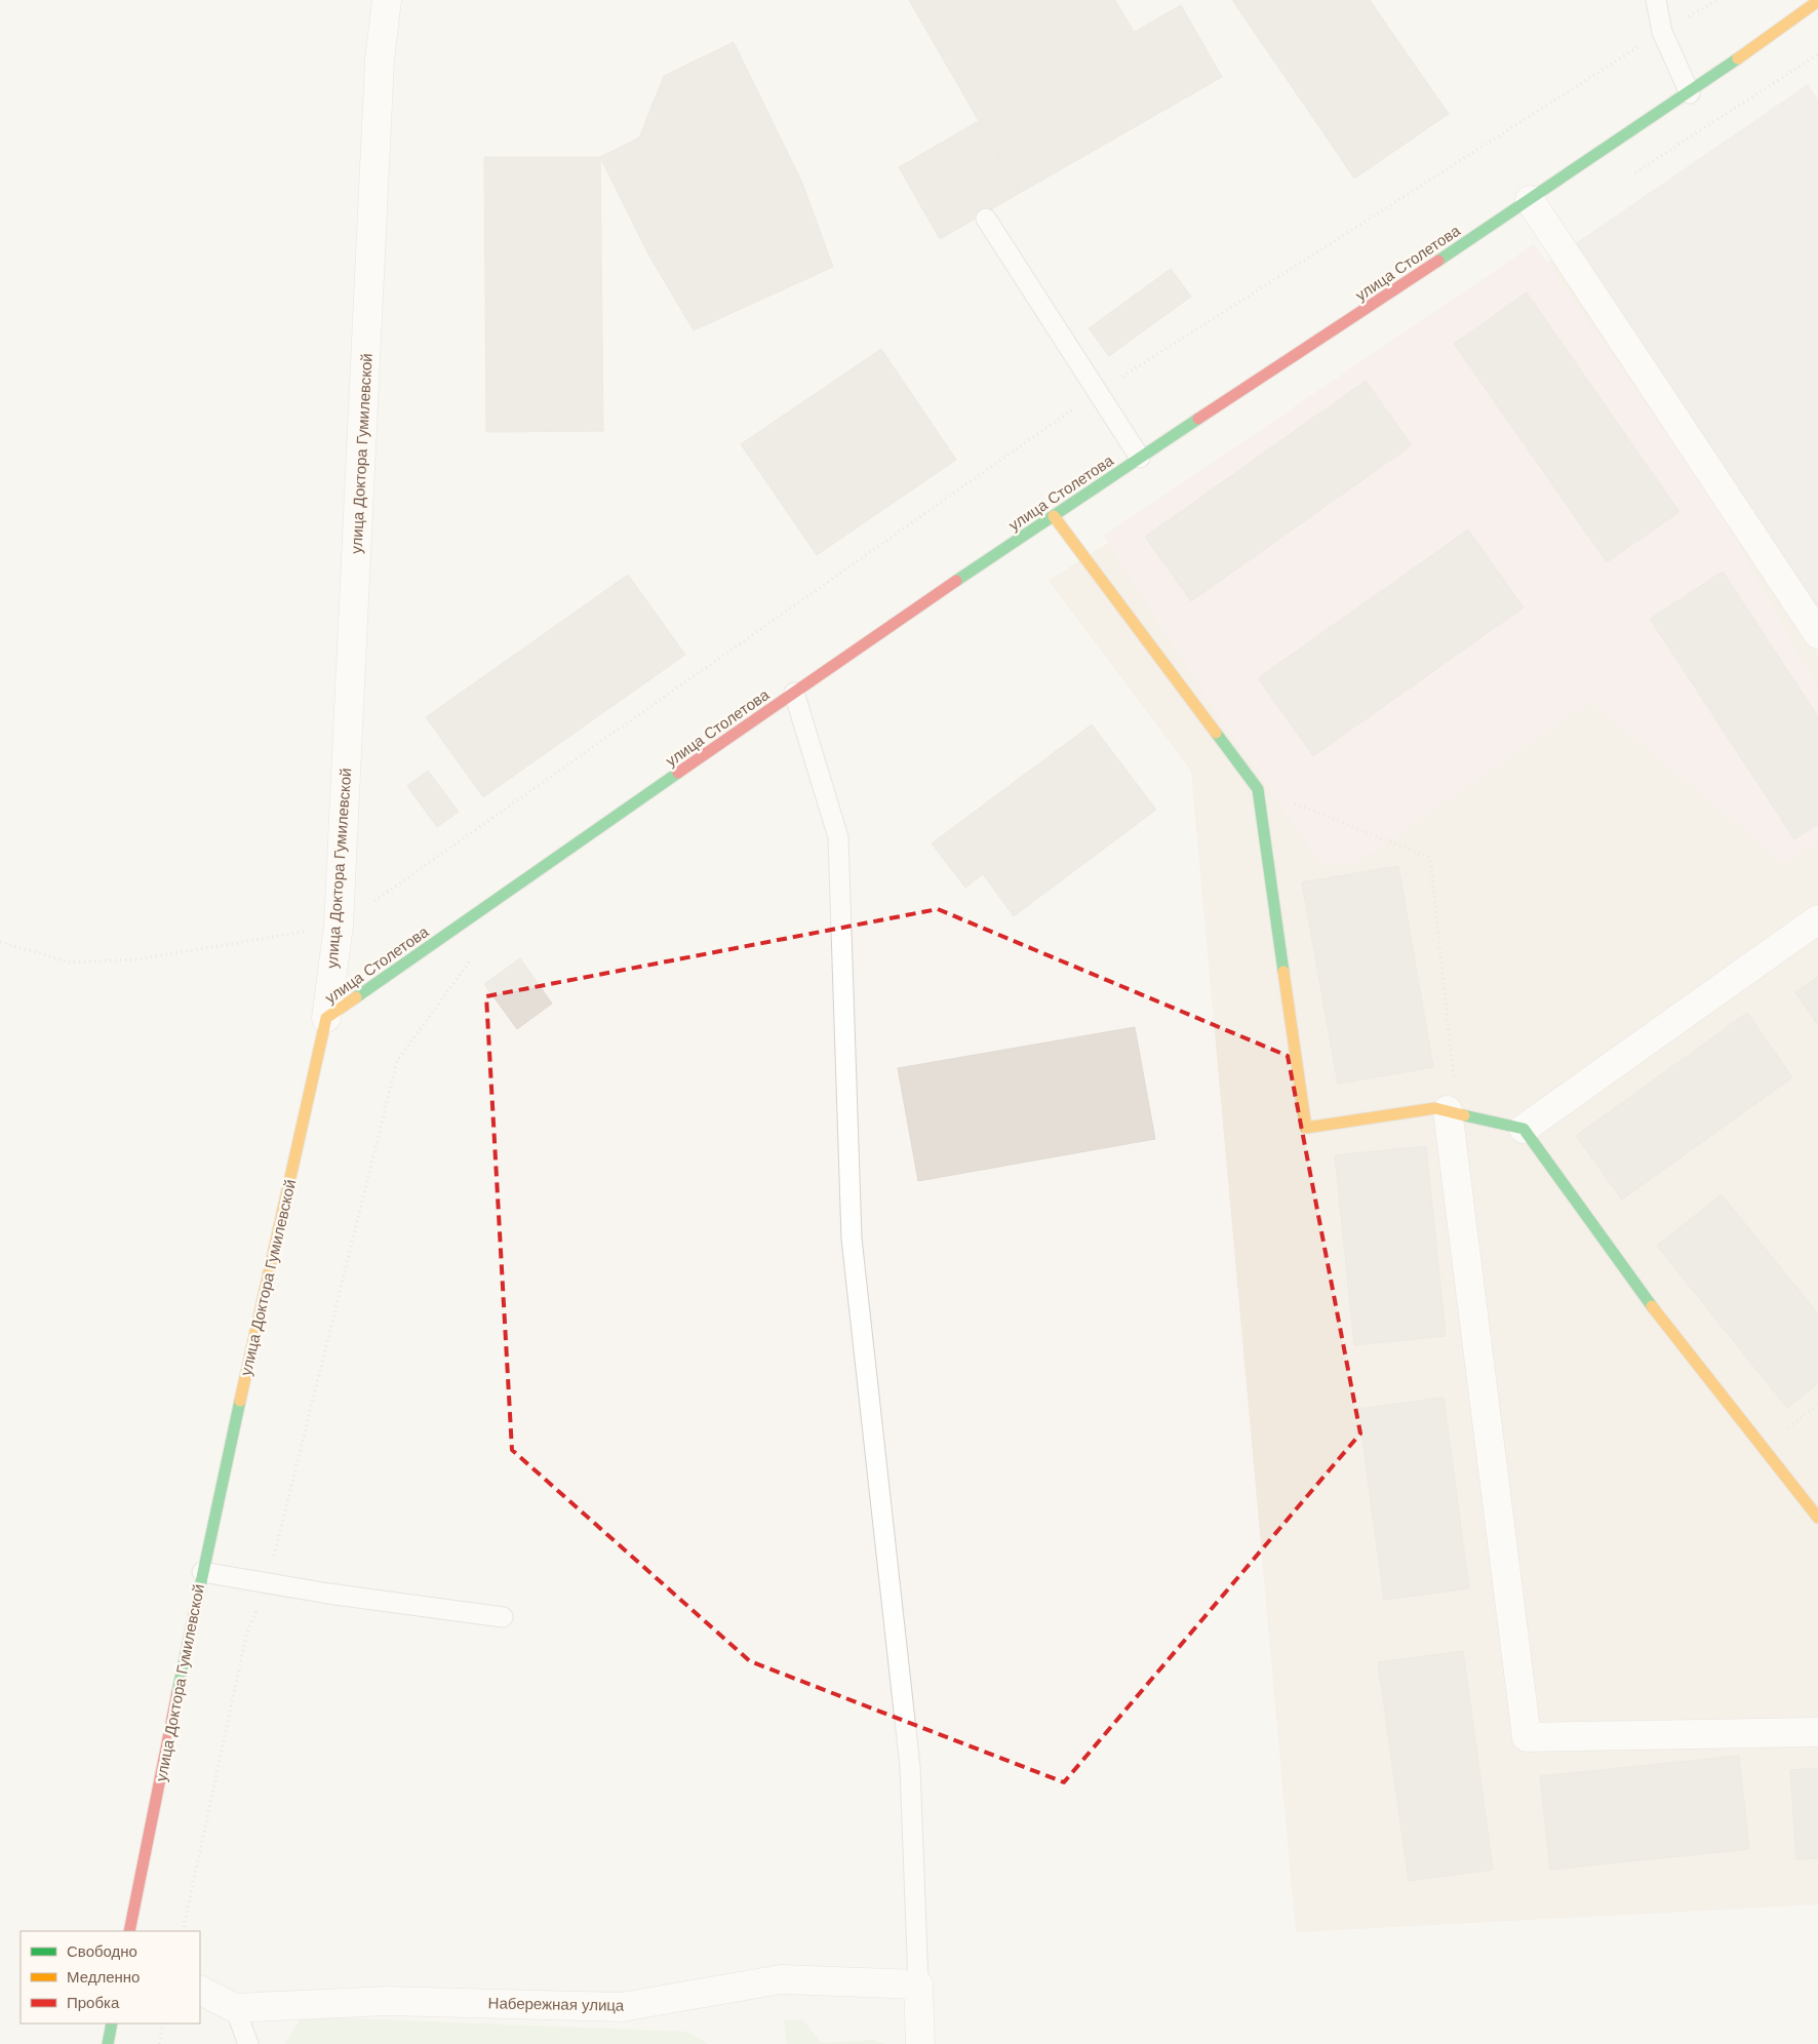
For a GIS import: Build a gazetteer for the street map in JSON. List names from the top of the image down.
{
  "streets": {
    "main road": ["улица Столетова", "улица Доктора Гумилевской"],
    "street": ["Набережная улица"]
  },
  "crossings": [
    ["улица Столетова", "улица Доктора Гумилевской"]
  ],
  "legend": ["Свободно", "Медленно", "Пробка"]
}
